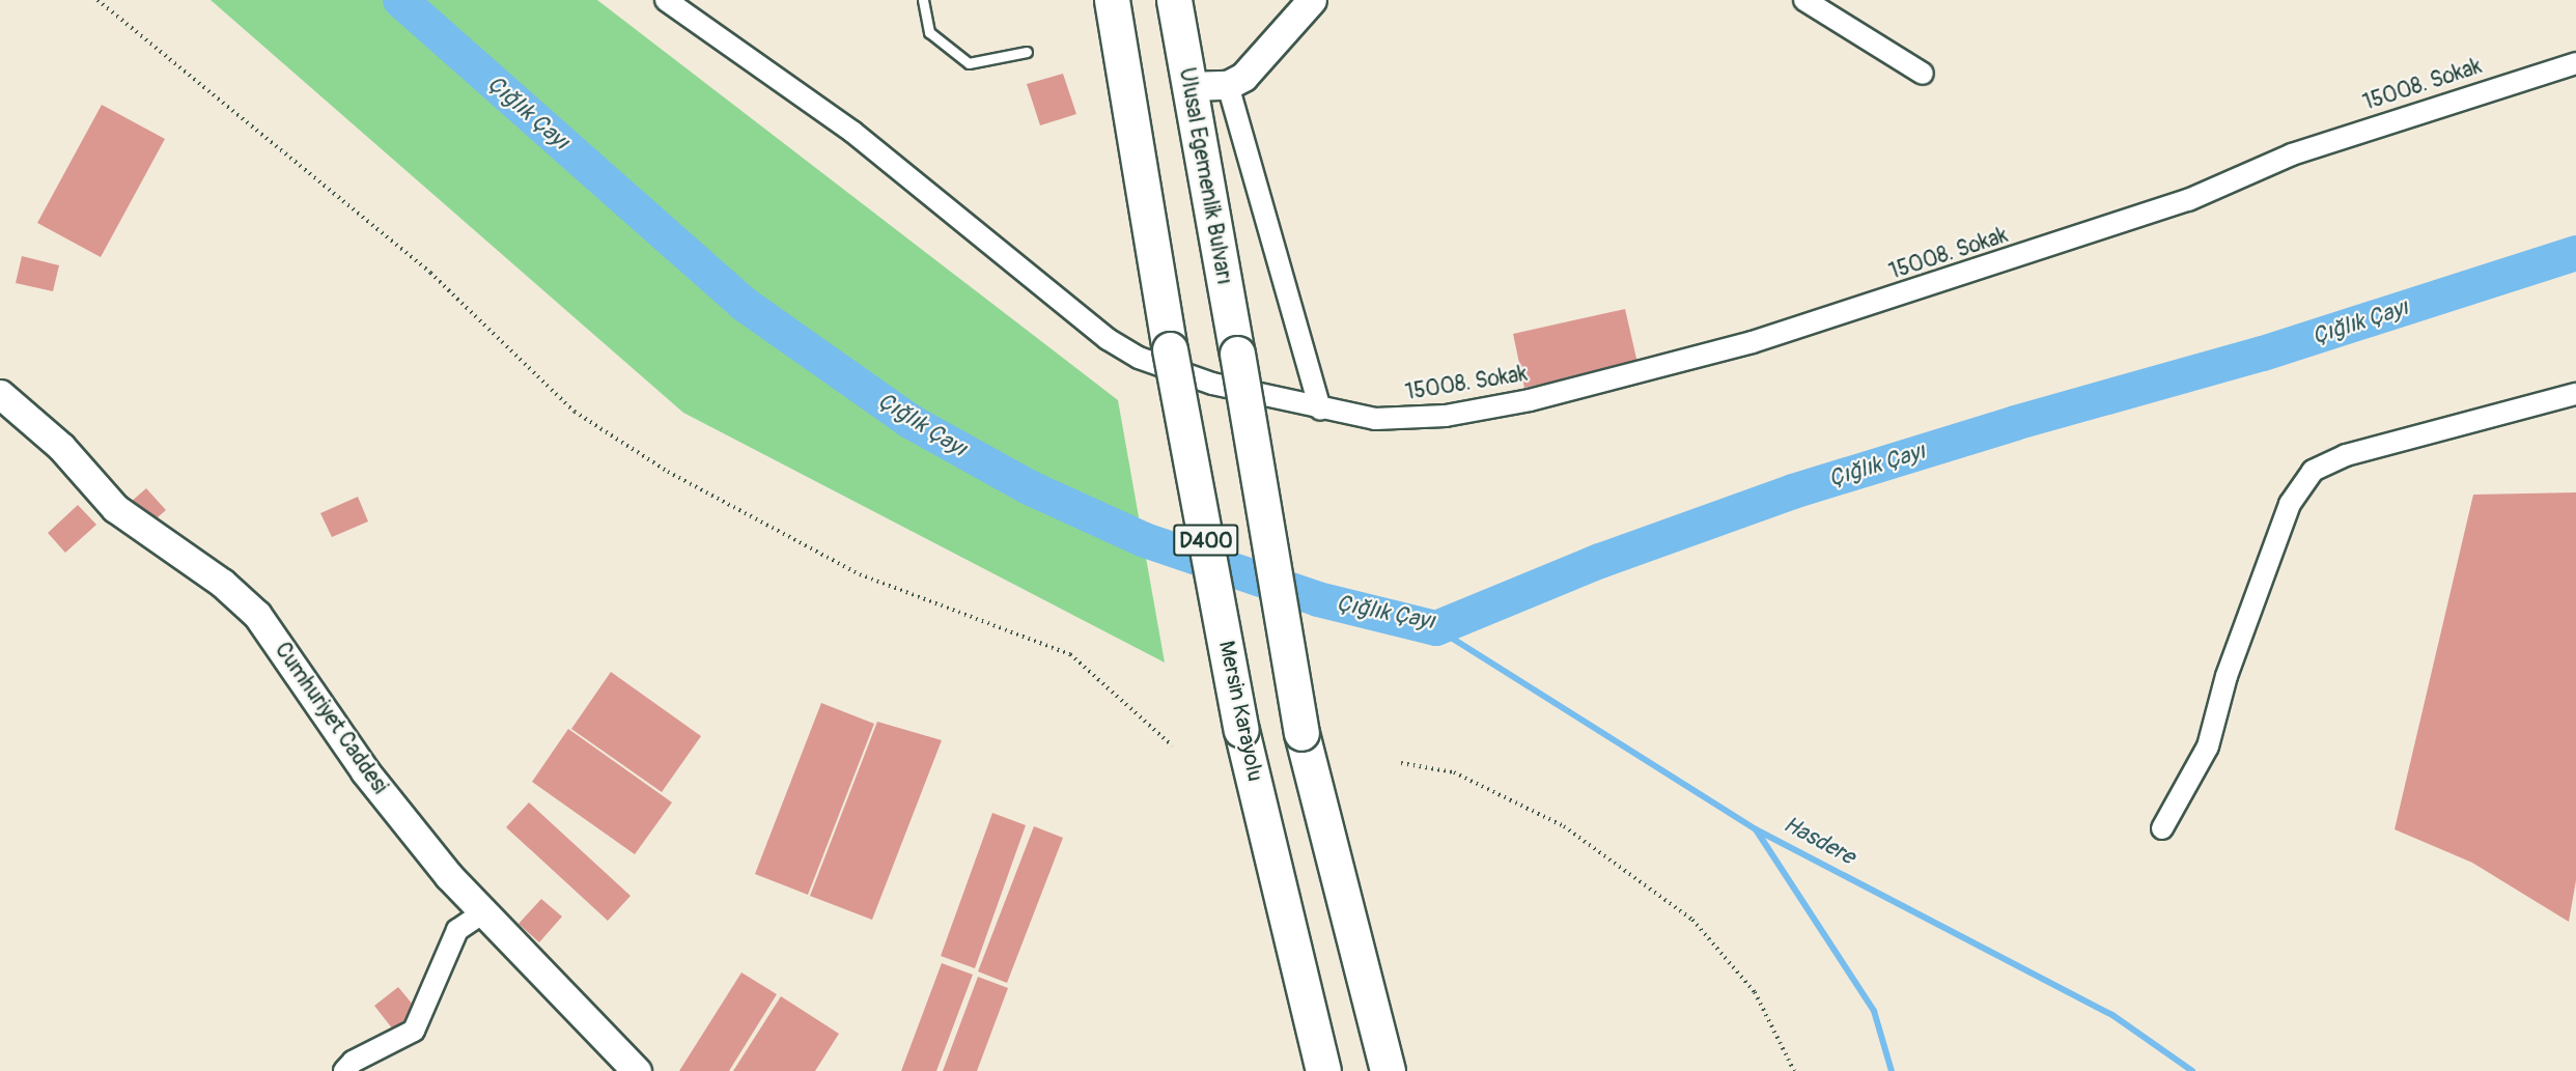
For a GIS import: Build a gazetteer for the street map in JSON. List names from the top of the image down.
{
  "streets": {
    "highway": ["Ulusal Egemenlik Bulvarı", "D400", "Mersin Karayolu"],
    "street": ["15008. Sokak", "Cumhuriyet Caddesi"]
  },
  "water": ["Çığlık Çayı", "Hasdere"]
}
